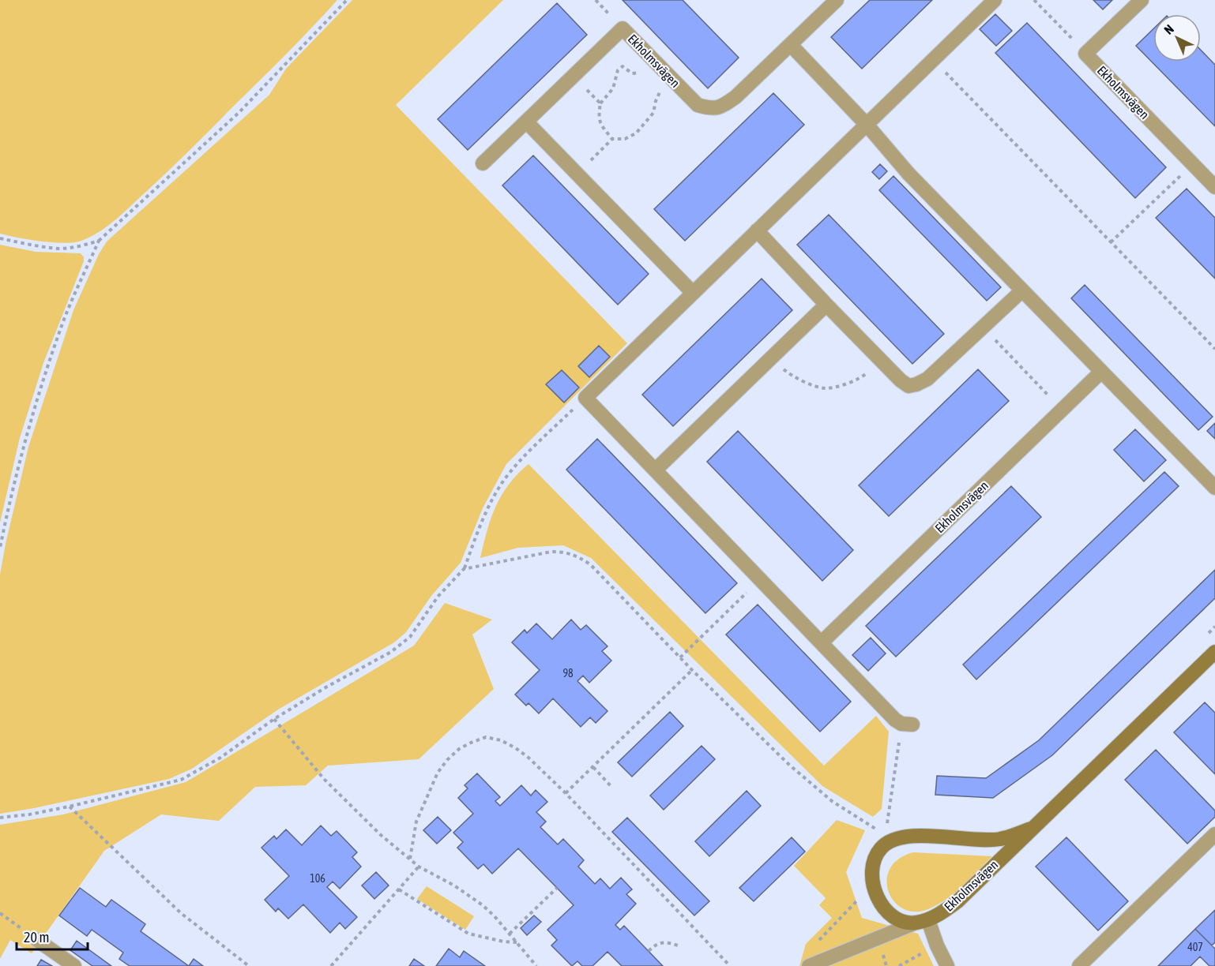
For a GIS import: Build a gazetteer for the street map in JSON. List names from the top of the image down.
{
  "streets": {
    "street": ["Ekholmsvägen"]
  },
  "house_numbers": ["98", "106", "407"],
  "scale_bar": "20 m",
  "north": "top left"
}
